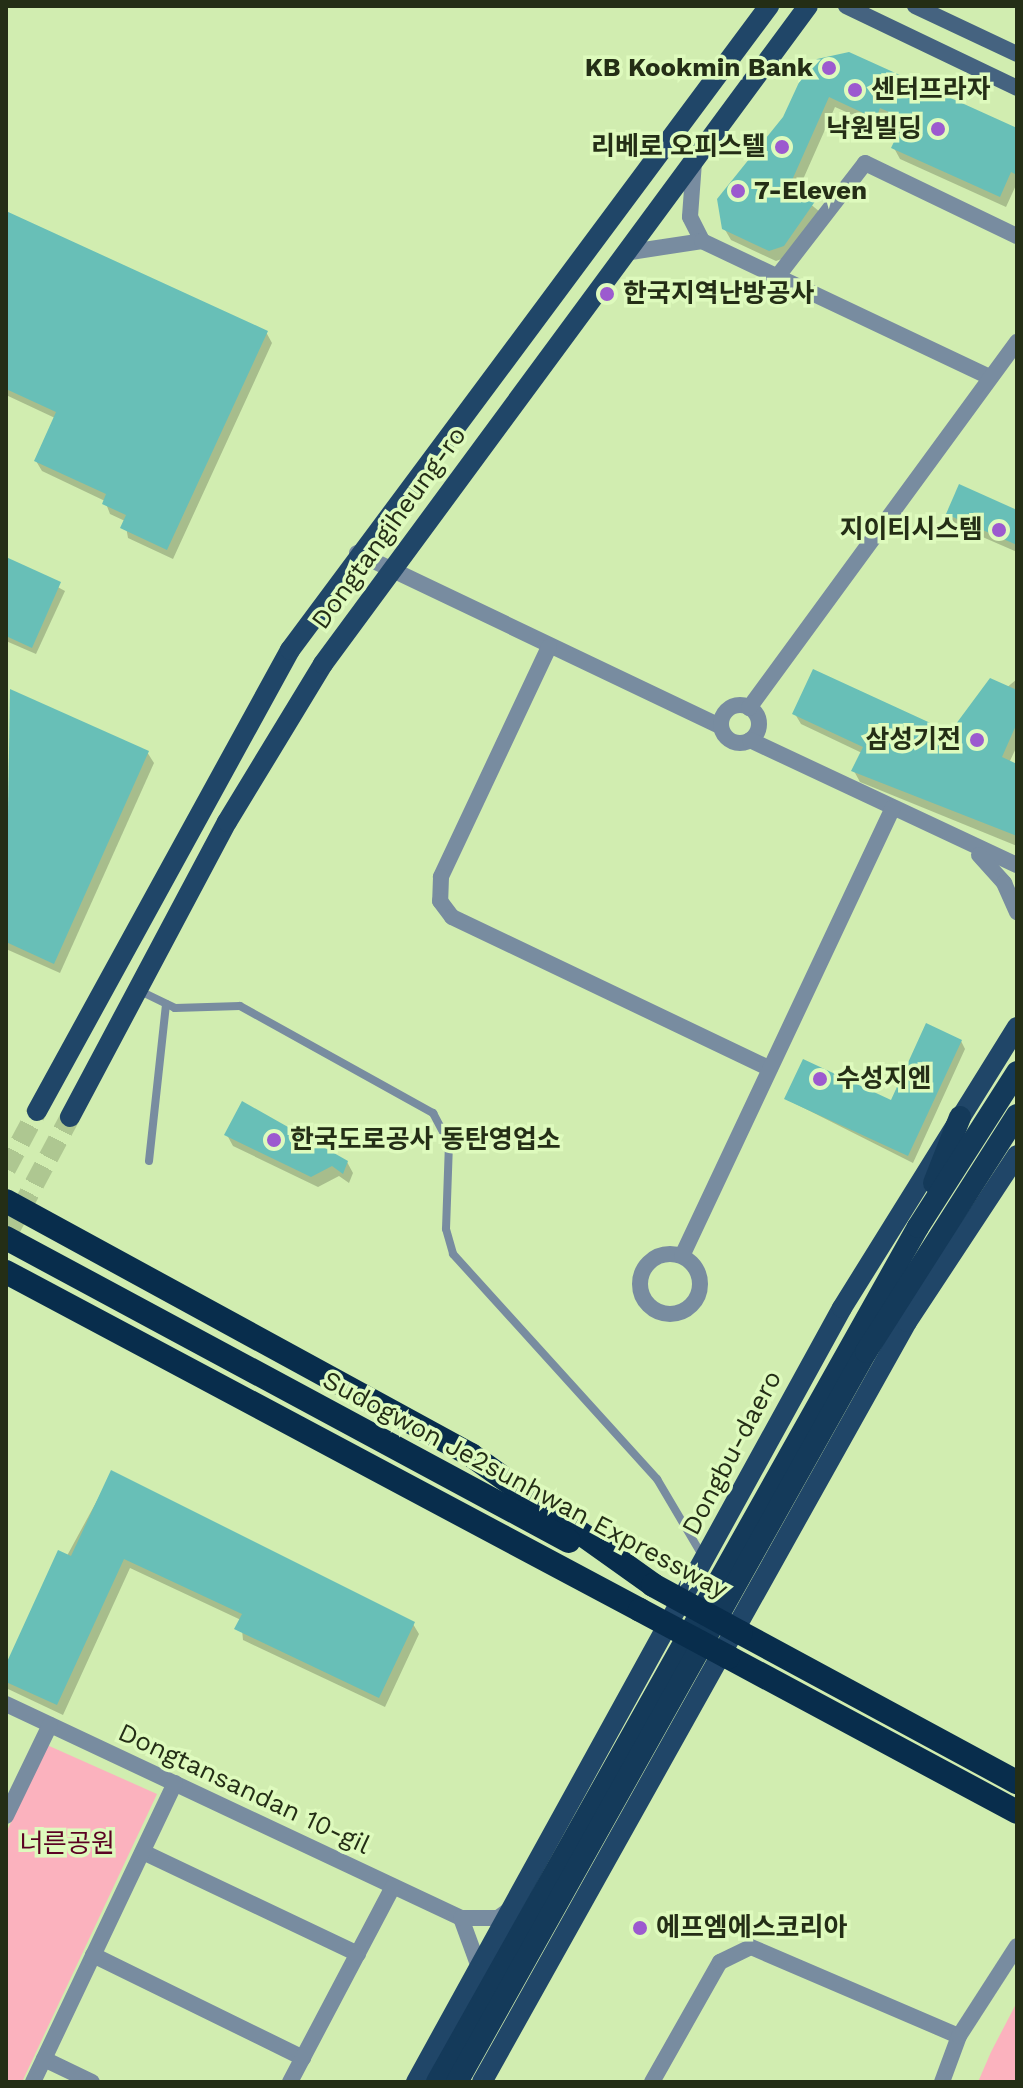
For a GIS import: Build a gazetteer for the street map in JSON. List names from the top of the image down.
{
  "streets": {
    "highway": ["Dongbu-daero", "Sudogwon Je2sunhwan Expressway"],
    "main road": ["Dongtangiheung-ro"],
    "street": ["Dongtansandan 10-gil"]
  },
  "parks": ["너른공원"],
  "places": [
    "KB Kookmin Bank",
    "센터프라자",
    "낙원빌딩",
    "리베로 오피스텔",
    "7-Eleven",
    "한국지역난방공사",
    "지이티시스템",
    "삼성기전",
    "수성지엔",
    "한국도로공사 동탄영업소",
    "에프엠에스코리아"
  ]
}
